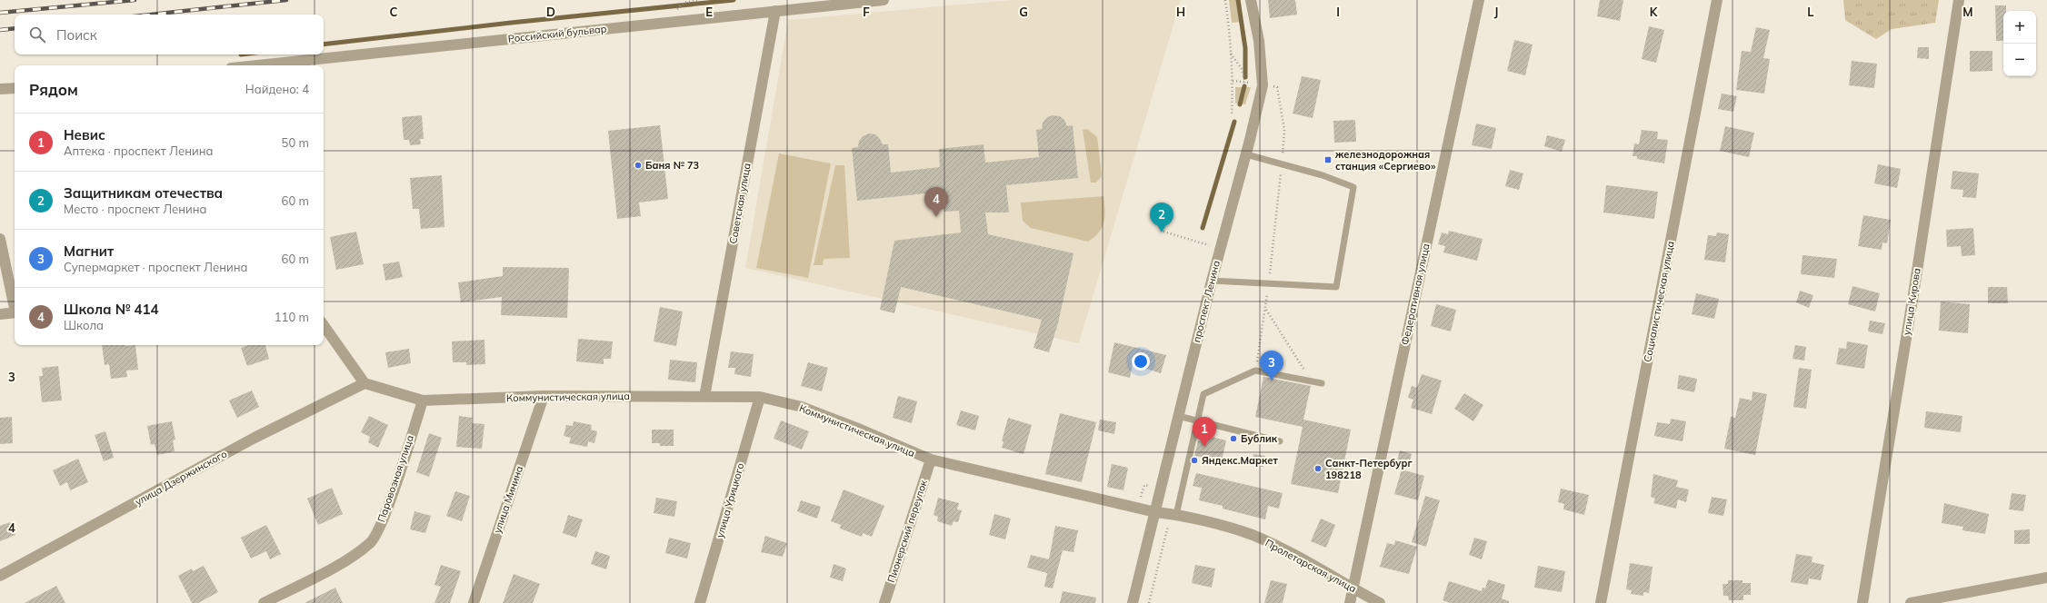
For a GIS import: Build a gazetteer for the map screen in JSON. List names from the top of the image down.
{
  "streets": {
    "street": [
      "Российский бульвар",
      "Советская улица",
      "Федеративная улица",
      "проспект Ленина",
      "Социалистическая улица",
      "улица Кирова",
      "Коммунистическая улица",
      "улица Дзержинского",
      "Паровозная улица",
      "улица Минина",
      "улица Урицкого",
      "Пионерский переулок",
      "Пролетарская улица"
    ]
  },
  "crossings": [
    ["Российский бульвар", "Советская улица"],
    ["Советская улица", "Коммунистическая улица"],
    ["Федеративная улица", "Пролетарская улица"],
    ["проспект Ленина", "Коммунистическая улица"],
    ["проспект Ленина", "Пролетарская улица"],
    ["Коммунистическая улица", "улица Дзержинского"],
    ["Коммунистическая улица", "Паровозная улица"],
    ["Коммунистическая улица", "улица Минина"],
    ["Коммунистическая улица", "улица Урицкого"],
    ["Коммунистическая улица", "Пионерский переулок"],
    ["Коммунистическая улица", "Пролетарская улица"]
  ],
  "places": {
    "transit": ["железнодорожная станция «Сергиево»"],
    "other": [
      "Баня № 73",
      "Бублик",
      "Яндекс.Маркет",
      "Санкт-Петербург 198218"
    ]
  },
  "page": {
    "map_buttons": ["+", "−"],
    "search": "Поиск",
    "heading": ["Рядом", "Найдено: 4"],
    "list": [
      {
        "mark": "1",
        "name": "Невис",
        "note": "Аптека · проспект Ленина",
        "value": "50 m"
      },
      {
        "mark": "2",
        "name": "Защитникам отечества",
        "note": "Место · проспект Ленина",
        "value": "60 m"
      },
      {
        "mark": "3",
        "name": "Магнит",
        "note": "Супермаркет · проспект Ленина",
        "value": "60 m"
      },
      {
        "mark": "4",
        "name": "Школа № 414",
        "note": "Школа",
        "value": "110 m"
      }
    ],
    "pins": [
      "4",
      "2",
      "3",
      "1"
    ]
  },
  "grid": {
    "columns": [
      "C",
      "D",
      "E",
      "F",
      "G",
      "H",
      "I",
      "J",
      "K",
      "L",
      "M"
    ],
    "rows": ["3", "4"]
  }
}
